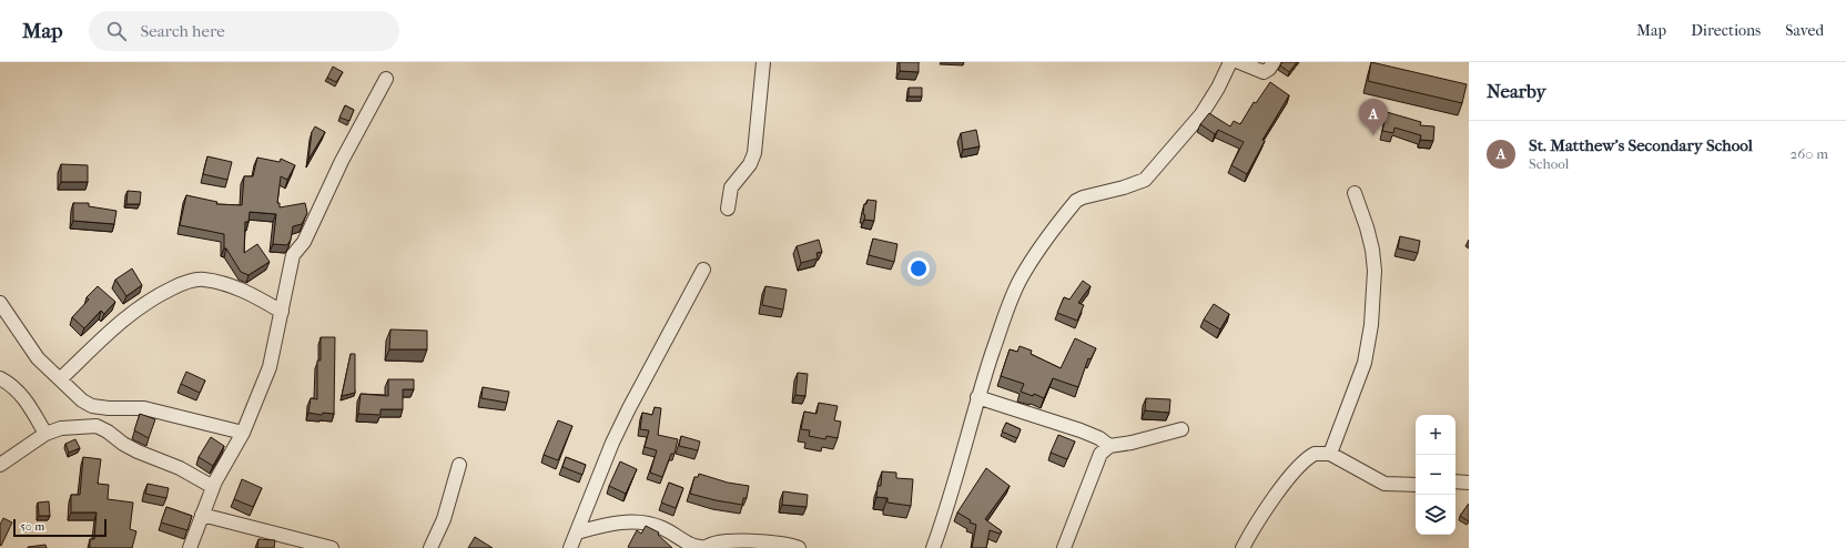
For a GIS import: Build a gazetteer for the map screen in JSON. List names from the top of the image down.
{
  "scale_bar": "50 m",
  "page": {
    "header": "Map",
    "search": "Search here",
    "nav": ["Map", "Directions", "Saved"],
    "heading": "Nearby",
    "pins": "A",
    "list": [
      {
        "mark": "A",
        "name": "St. Matthew's Secondary School",
        "note": "School",
        "value": "260 m"
      }
    ],
    "map_buttons": ["+", "−"],
    "scale": "50 m"
  }
}
